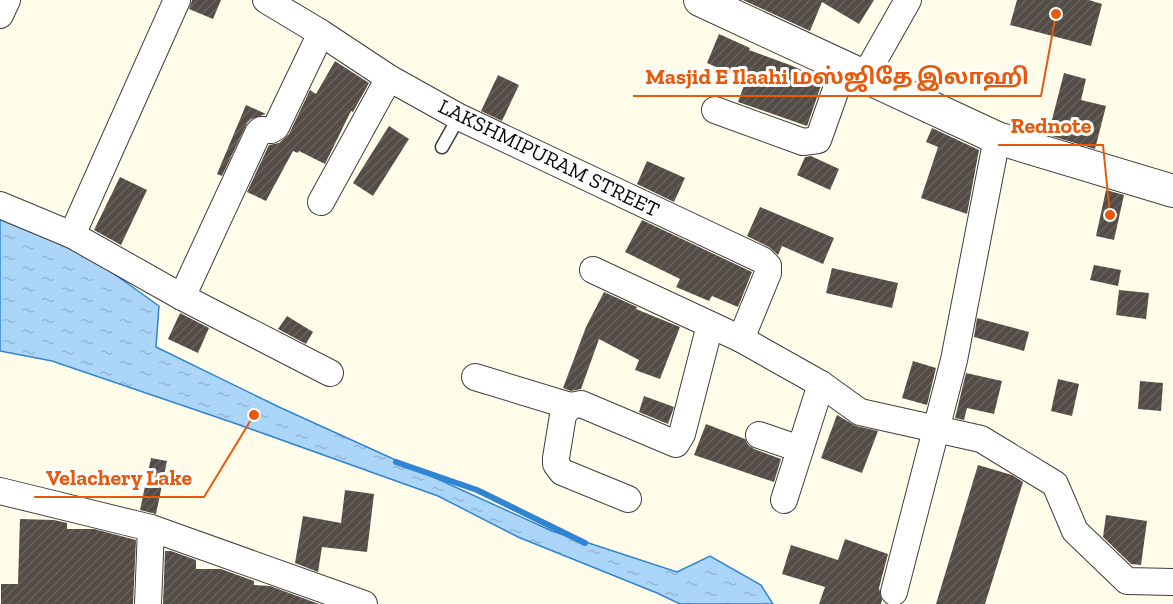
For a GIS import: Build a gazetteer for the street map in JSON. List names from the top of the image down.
{
  "streets": {
    "street": ["LAKSHMIPURAM STREET"]
  },
  "places": ["Masjid E Ilaahi மஸ்ஜிதே இலாஹி", "Rednote", "Velachery Lake"]
}
